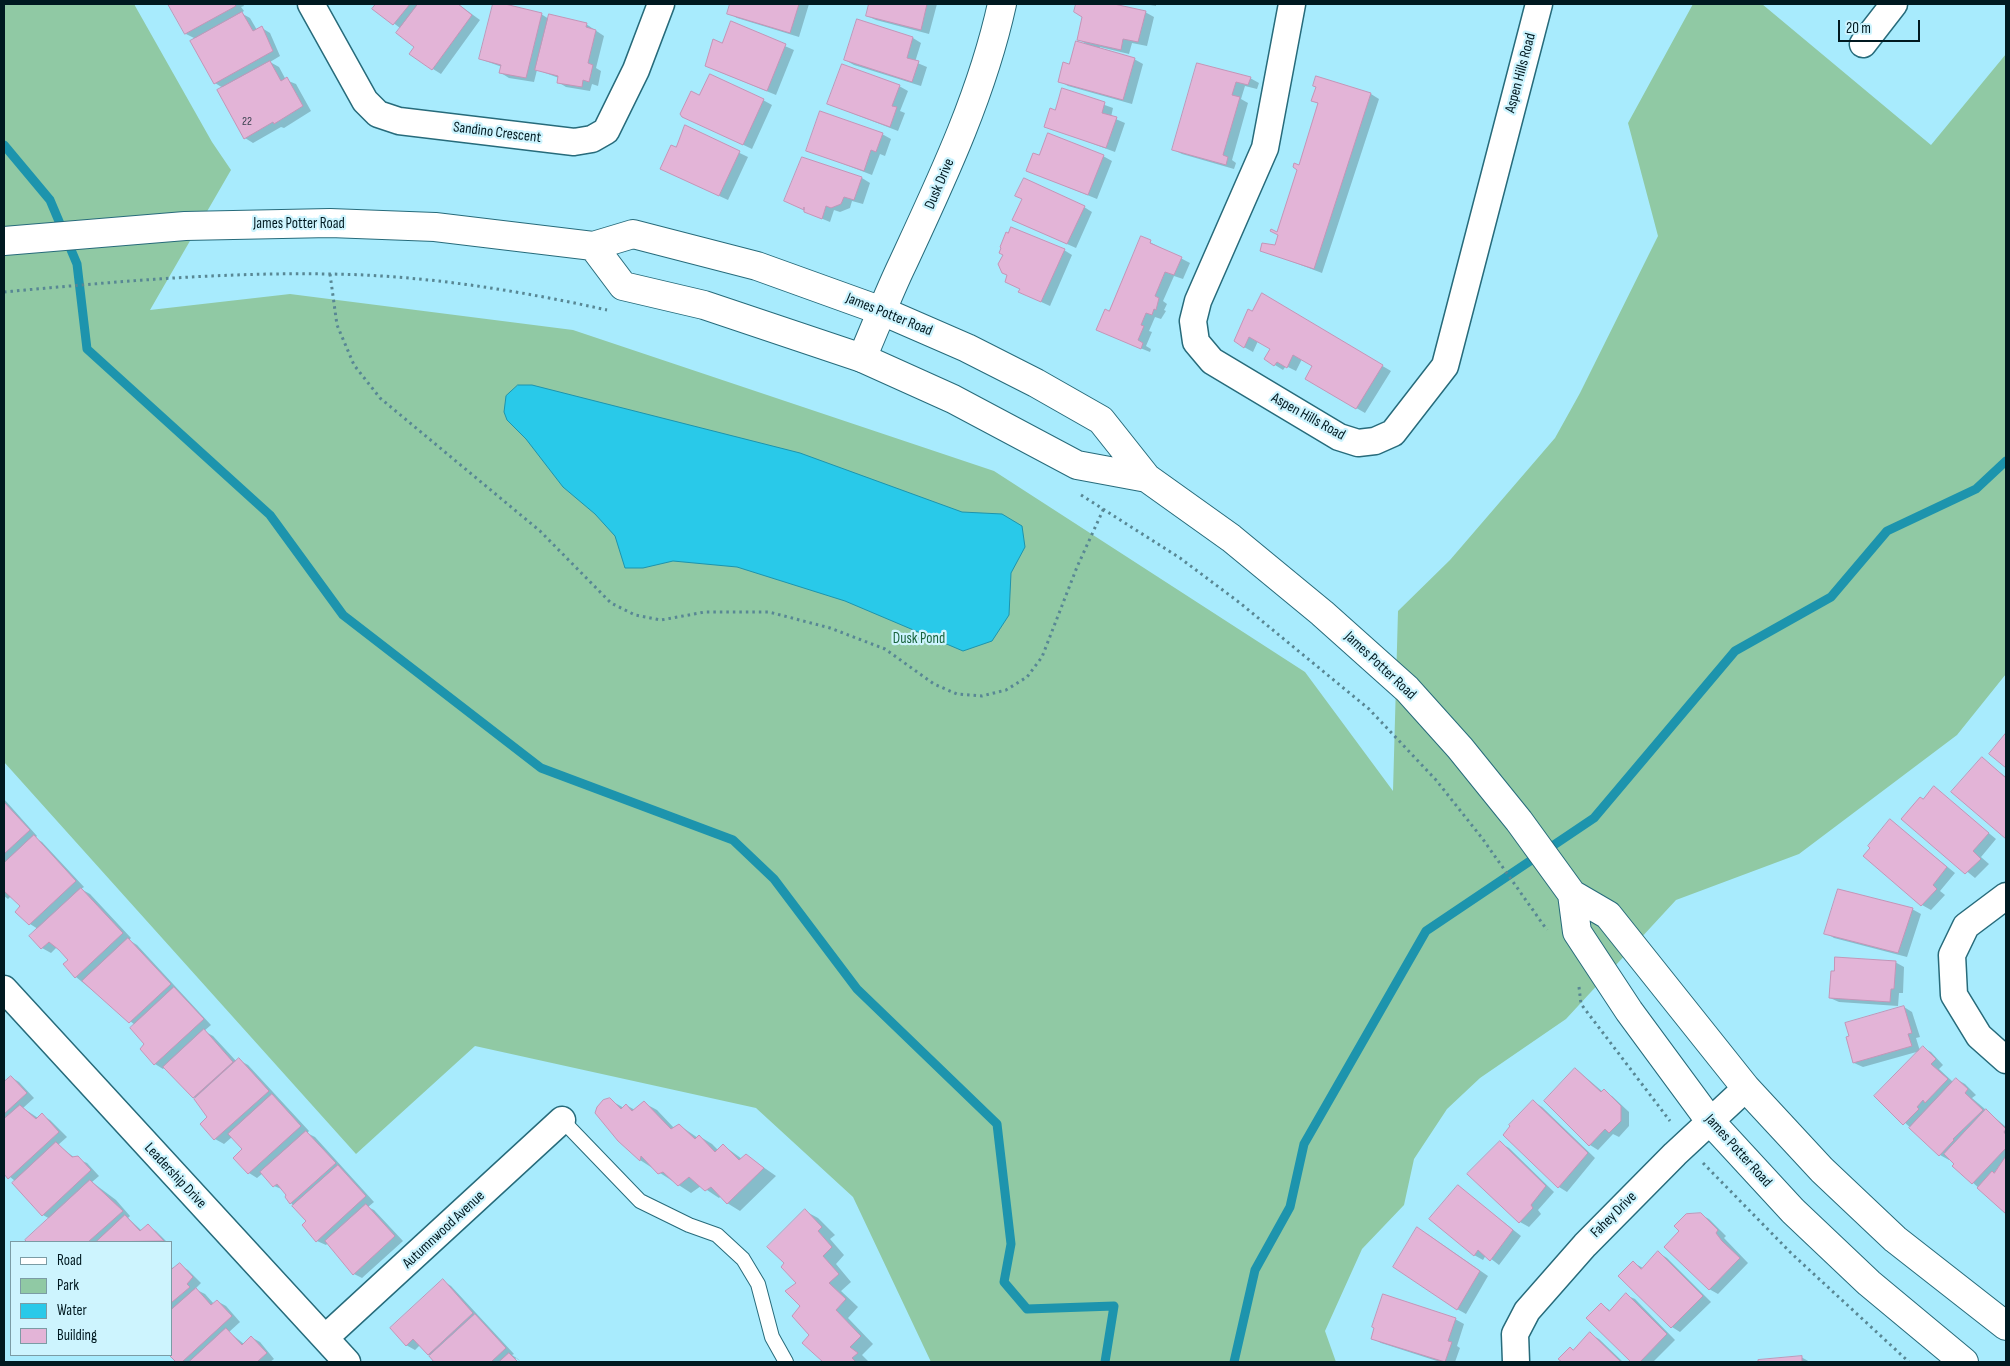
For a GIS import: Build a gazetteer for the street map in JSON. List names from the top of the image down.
{
  "streets": {
    "main road": ["Dusk Drive", "James Potter Road"],
    "street": [
      "Aspen Hills Road",
      "Sandino Crescent",
      "Leadership Drive",
      "Fahey Drive",
      "Autumnwood Avenue"
    ]
  },
  "crossings": [
    ["Dusk Drive", "James Potter Road"],
    ["James Potter Road", "Fahey Drive"],
    ["Leadership Drive", "Autumnwood Avenue"]
  ],
  "parks": ["Dusk Pond"],
  "house_numbers": ["22"],
  "legend": [
    "Road",
    "Park",
    "Water",
    "Building"
  ],
  "scale_bar": "20 m"
}
